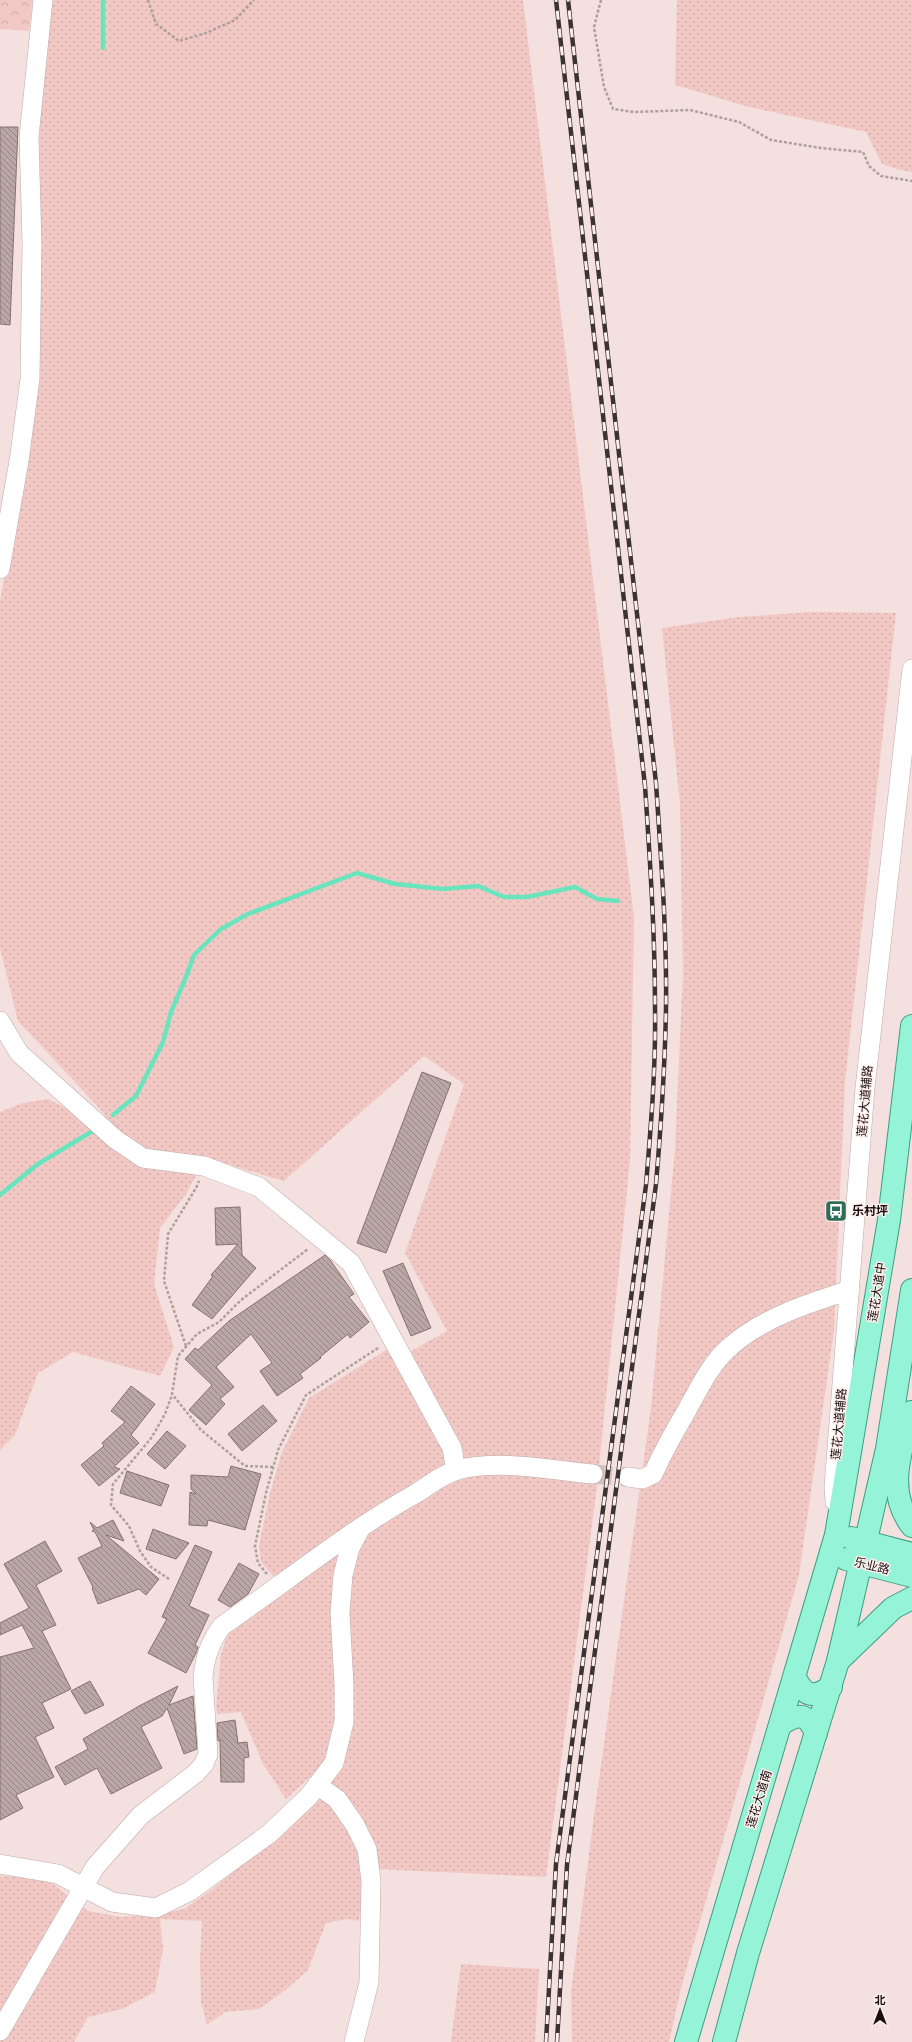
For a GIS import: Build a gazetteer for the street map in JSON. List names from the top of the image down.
{
  "streets": {
    "main road": ["莲花大道中", "乐业路", "莲花大道南"],
    "street": ["莲花大道辅路"]
  },
  "crossings": [
    ["莲花大道辅路", "莲花大道中"],
    ["莲花大道辅路", "乐业路"],
    ["莲花大道中", "乐业路"],
    ["莲花大道中", "莲花大道南"],
    ["乐业路", "莲花大道南"]
  ],
  "places": {
    "bus stop": ["乐村坪"]
  },
  "north": "top"
}
